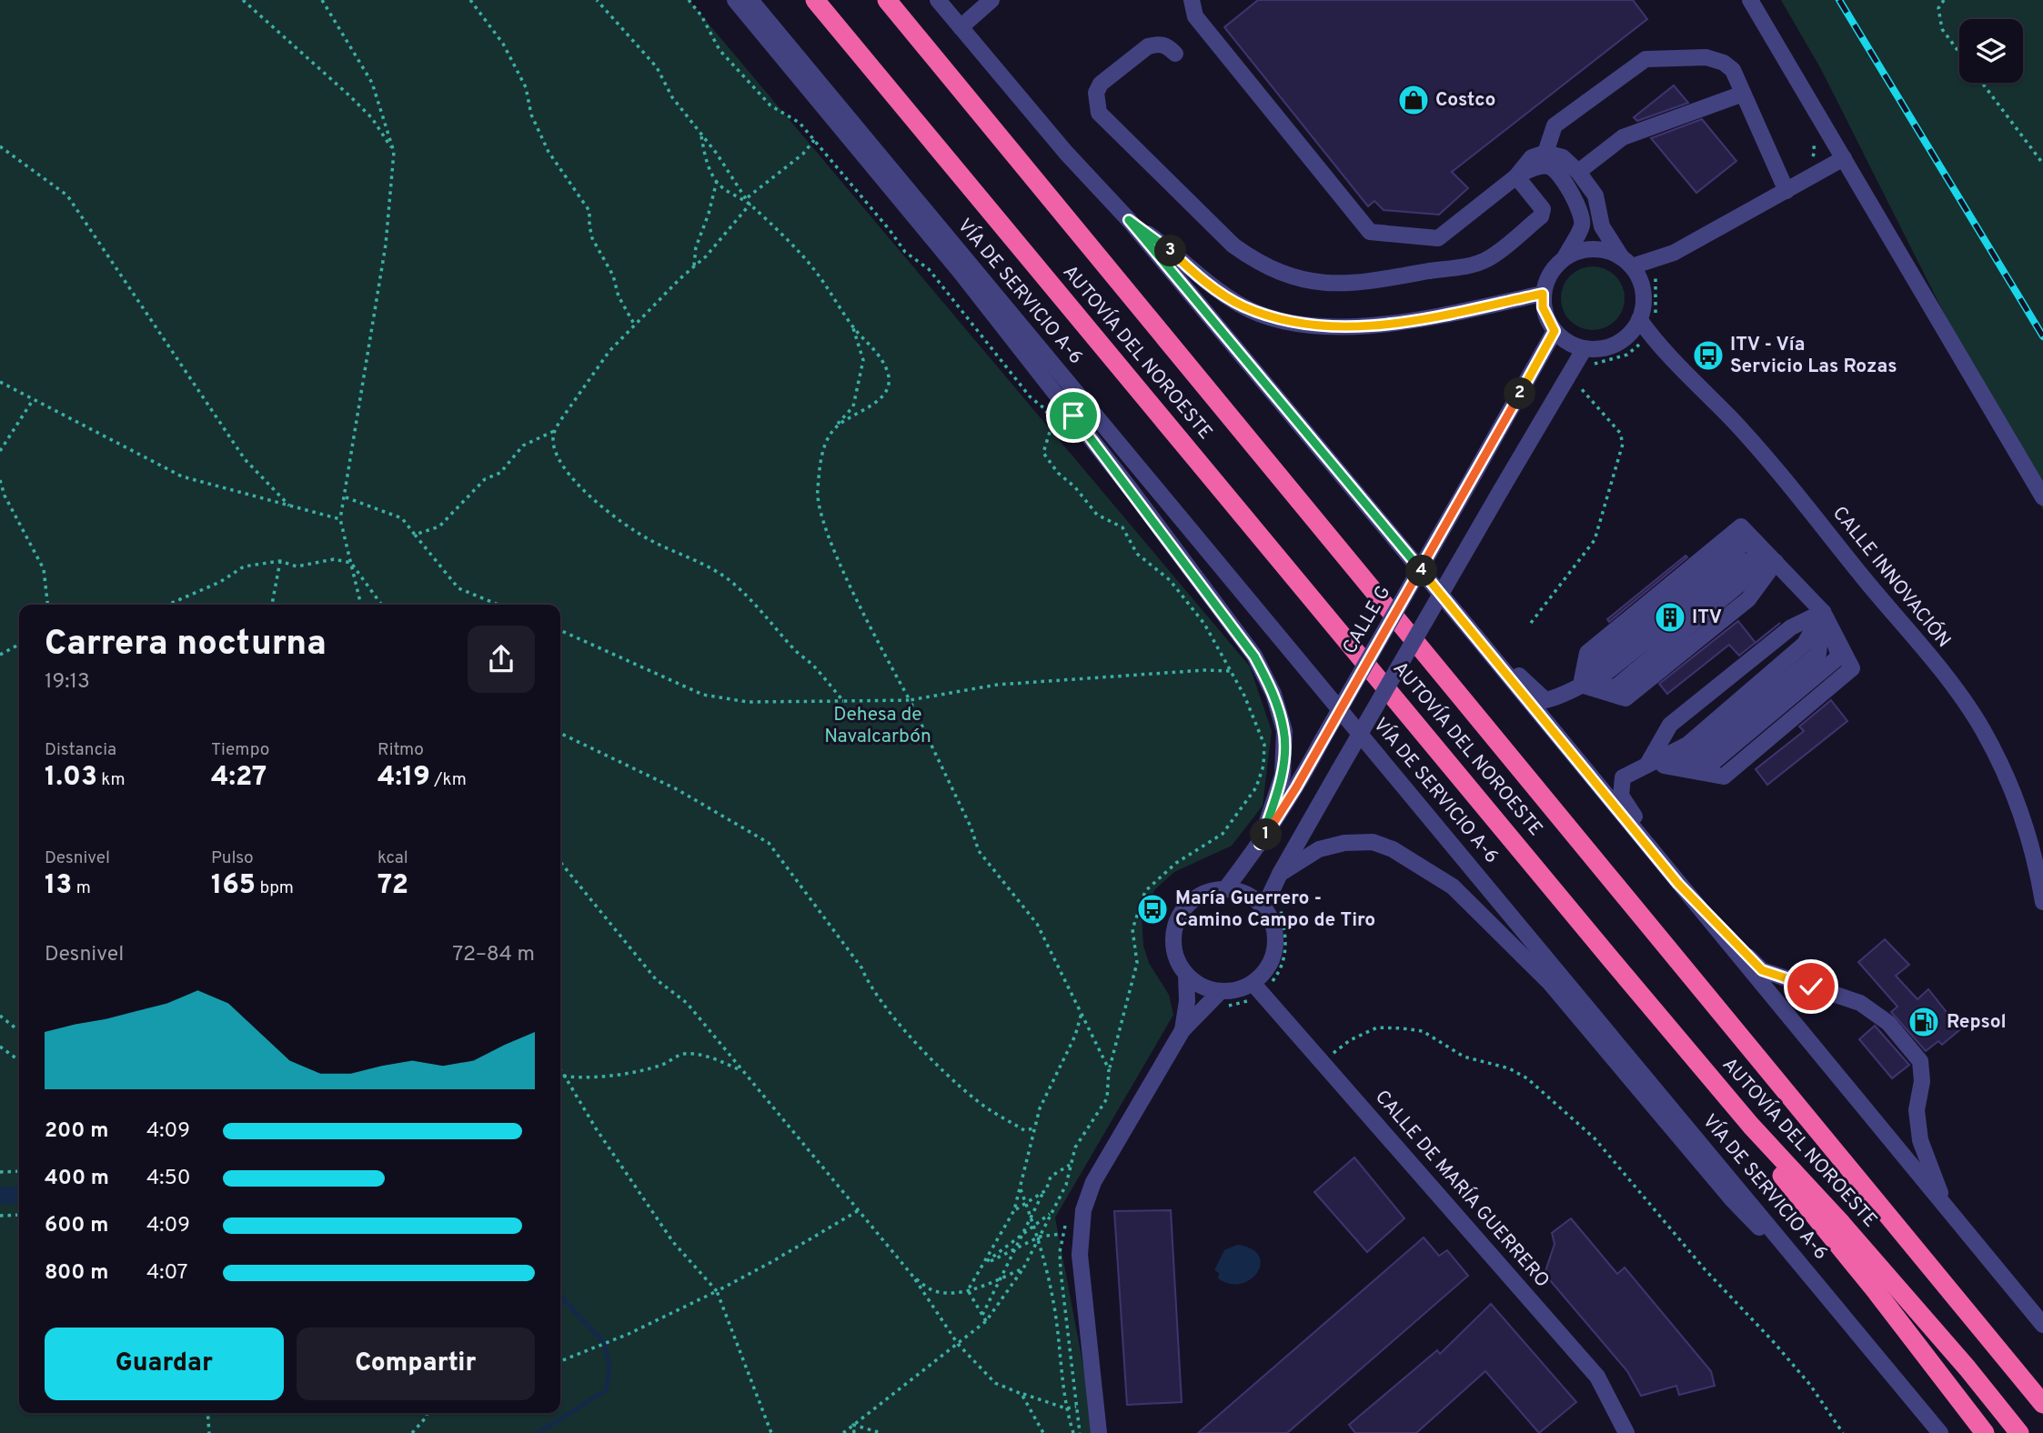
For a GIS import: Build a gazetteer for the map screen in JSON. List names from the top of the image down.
{
  "streets": {
    "highway": ["AUTOVÍA DEL NOROESTE"],
    "street": [
      "VÍA DE SERVICIO A-6",
      "CALLE INNOVACIÓN",
      "CALLE G",
      "CALLE DE MARÍA GUERRERO"
    ]
  },
  "crossings": [
    ["CALLE INNOVACIÓN", "CALLE G"],
    ["CALLE G", "CALLE DE MARÍA GUERRERO"]
  ],
  "parks": ["Dehesa de Navalcarbón"],
  "places": {
    "shop": ["Costco"],
    "bus stop": ["ITV - Vía Servicio Las Rozas", "María Guerrero - Camino Campo de Tiro"],
    "building": ["ITV"],
    "fuel station": ["Repsol"]
  },
  "page": {
    "pins": [
      "3",
      "2",
      "4",
      "1"
    ],
    "heading": ["Carrera nocturna", "19:13"],
    "stats": [
      ["Distancia", "1.03 km"],
      ["Tiempo", "4:27"],
      ["Ritmo", "4:19 /km"],
      ["Desnivel", "13 m"],
      ["Pulso", "165 bpm"],
      ["kcal", "72"]
    ],
    "chart": ["Desnivel", "72–84 m"],
    "list": [
      {
        "name": "200 m",
        "note": "4:09"
      },
      {
        "name": "400 m",
        "note": "4:50"
      },
      {
        "name": "600 m",
        "note": "4:09"
      },
      {
        "name": "800 m",
        "note": "4:07"
      }
    ],
    "buttons": ["Guardar", "Compartir"]
  }
}
